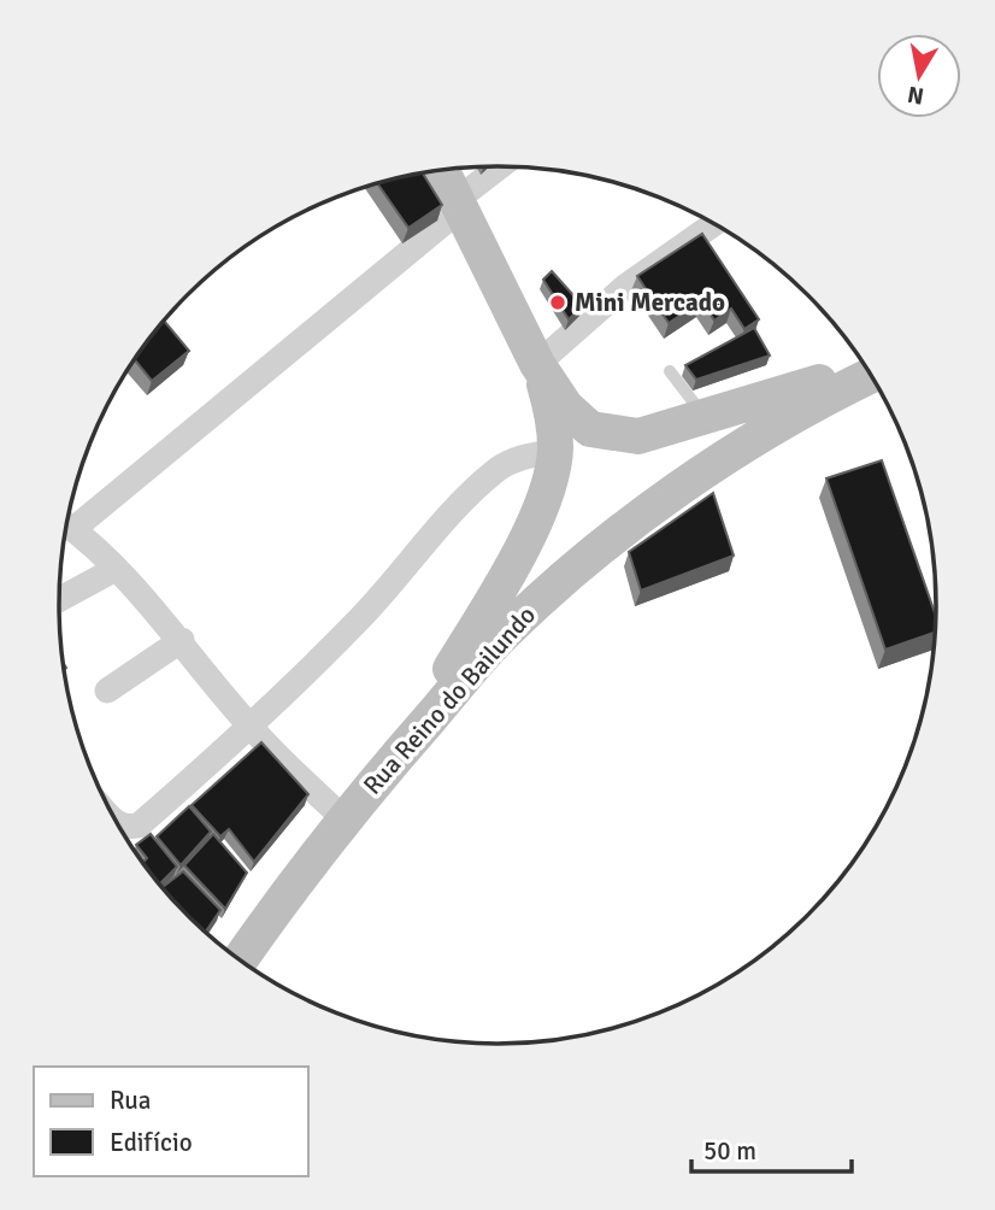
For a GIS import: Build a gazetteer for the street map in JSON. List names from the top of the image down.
{
  "streets": {
    "main road": ["Rua Reino do Bailundo"]
  },
  "places": ["Mini Mercado"],
  "legend": ["Rua", "Edifício"],
  "scale_bar": "50 m",
  "north": "bottom"
}
